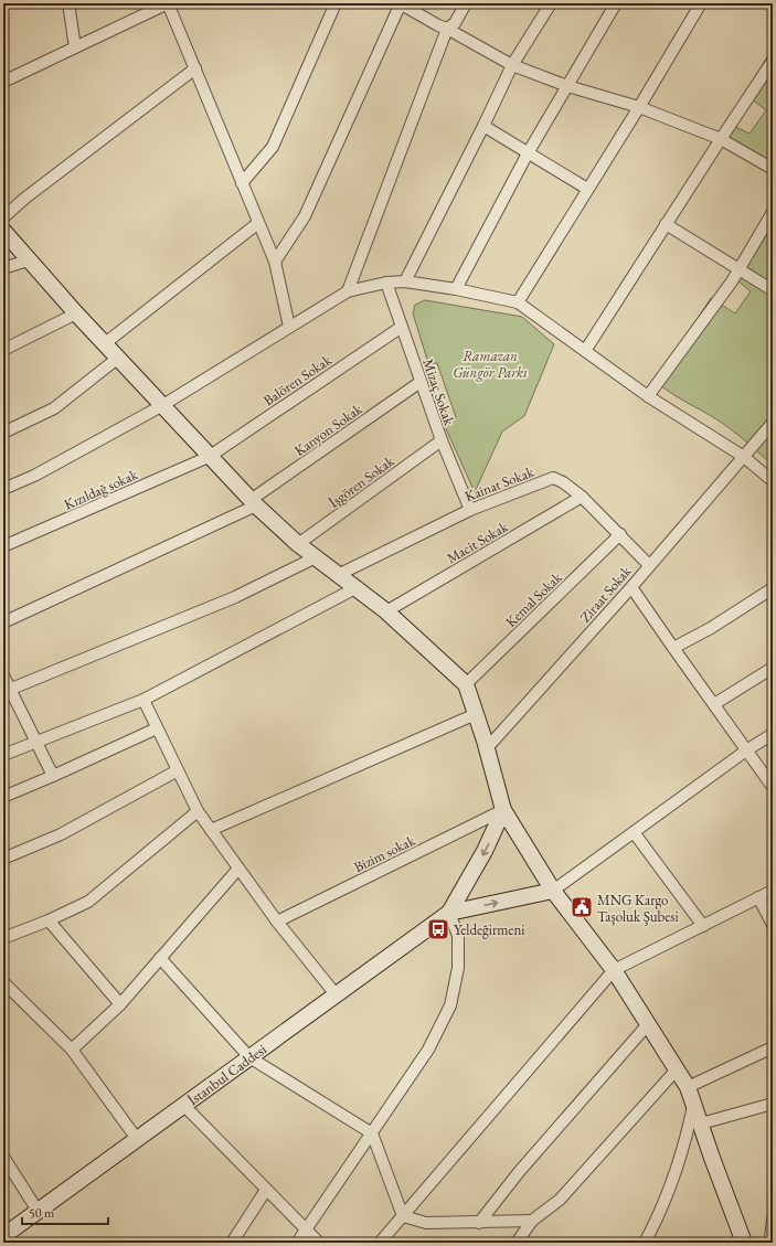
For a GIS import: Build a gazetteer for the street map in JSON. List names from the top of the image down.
{
  "streets": {
    "street": [
      "Balören Sokak",
      "Mizaç Sokak",
      "Kanyon Sokak",
      "İşgören Sokak",
      "Kainat Sokak",
      "Kızıldağ sokak",
      "Macit Sokak",
      "Ziraat Sokak",
      "Kemal Sokak",
      "Bizim sokak",
      "İstanbul Caddesi"
    ]
  },
  "crossings": [
    ["Balören Sokak", "Mizaç Sokak"],
    ["Balören Sokak", "Kızıldağ sokak"],
    ["Mizaç Sokak", "Kanyon Sokak"],
    ["Mizaç Sokak", "İşgören Sokak"],
    ["Mizaç Sokak", "Kainat Sokak"],
    ["Kainat Sokak", "Macit Sokak"],
    ["Kainat Sokak", "Ziraat Sokak"],
    ["Kainat Sokak", "Kemal Sokak"]
  ],
  "parks": ["Ramazan Güngör Parkı"],
  "places": {
    "public building": ["MNG Kargo Taşoluk Şubesi"],
    "bus stop": ["Yeldeğirmeni"]
  },
  "scale_bar": "50 m"
}
